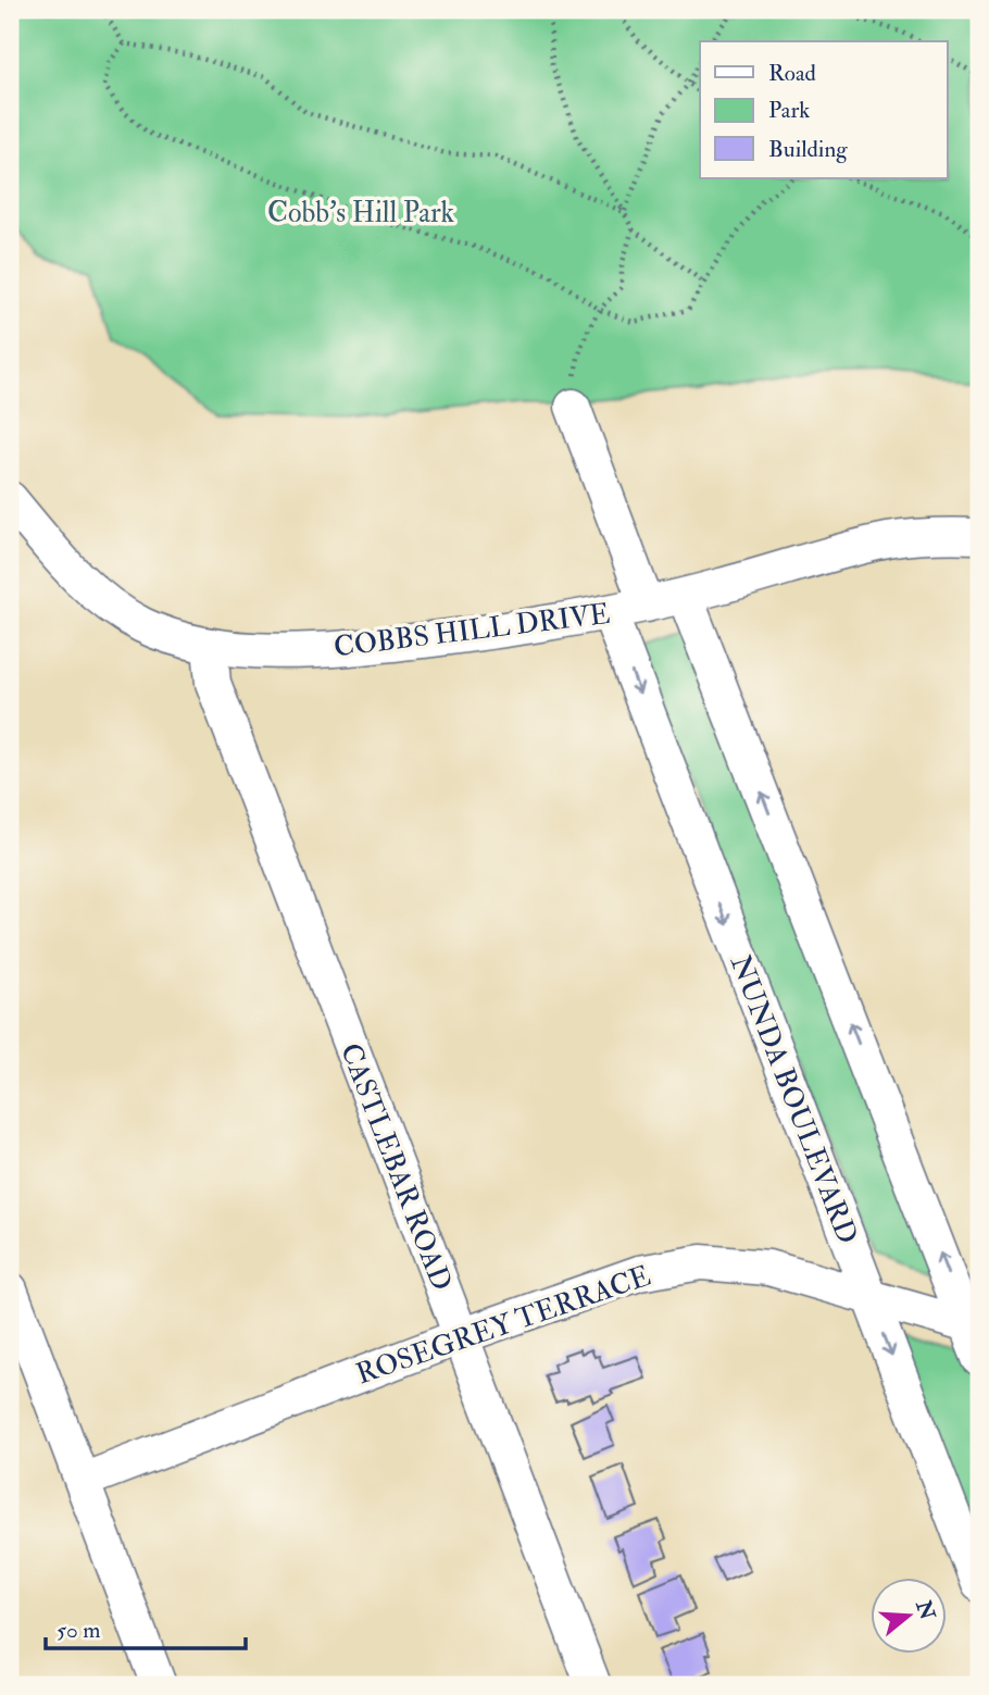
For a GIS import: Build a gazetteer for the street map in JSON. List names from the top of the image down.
{
  "streets": {
    "street": [
      "COBBS HILL DRIVE",
      "NUNDA BOULEVARD",
      "CASTLEBAR ROAD",
      "ROSEGREY TERRACE"
    ]
  },
  "crossings": [
    ["COBBS HILL DRIVE", "NUNDA BOULEVARD"],
    ["COBBS HILL DRIVE", "CASTLEBAR ROAD"],
    ["NUNDA BOULEVARD", "ROSEGREY TERRACE"],
    ["CASTLEBAR ROAD", "ROSEGREY TERRACE"]
  ],
  "parks": ["Cobb's Hill Park"],
  "legend": ["Road", "Park", "Building"],
  "scale_bar": "50 m",
  "north": "right"
}
